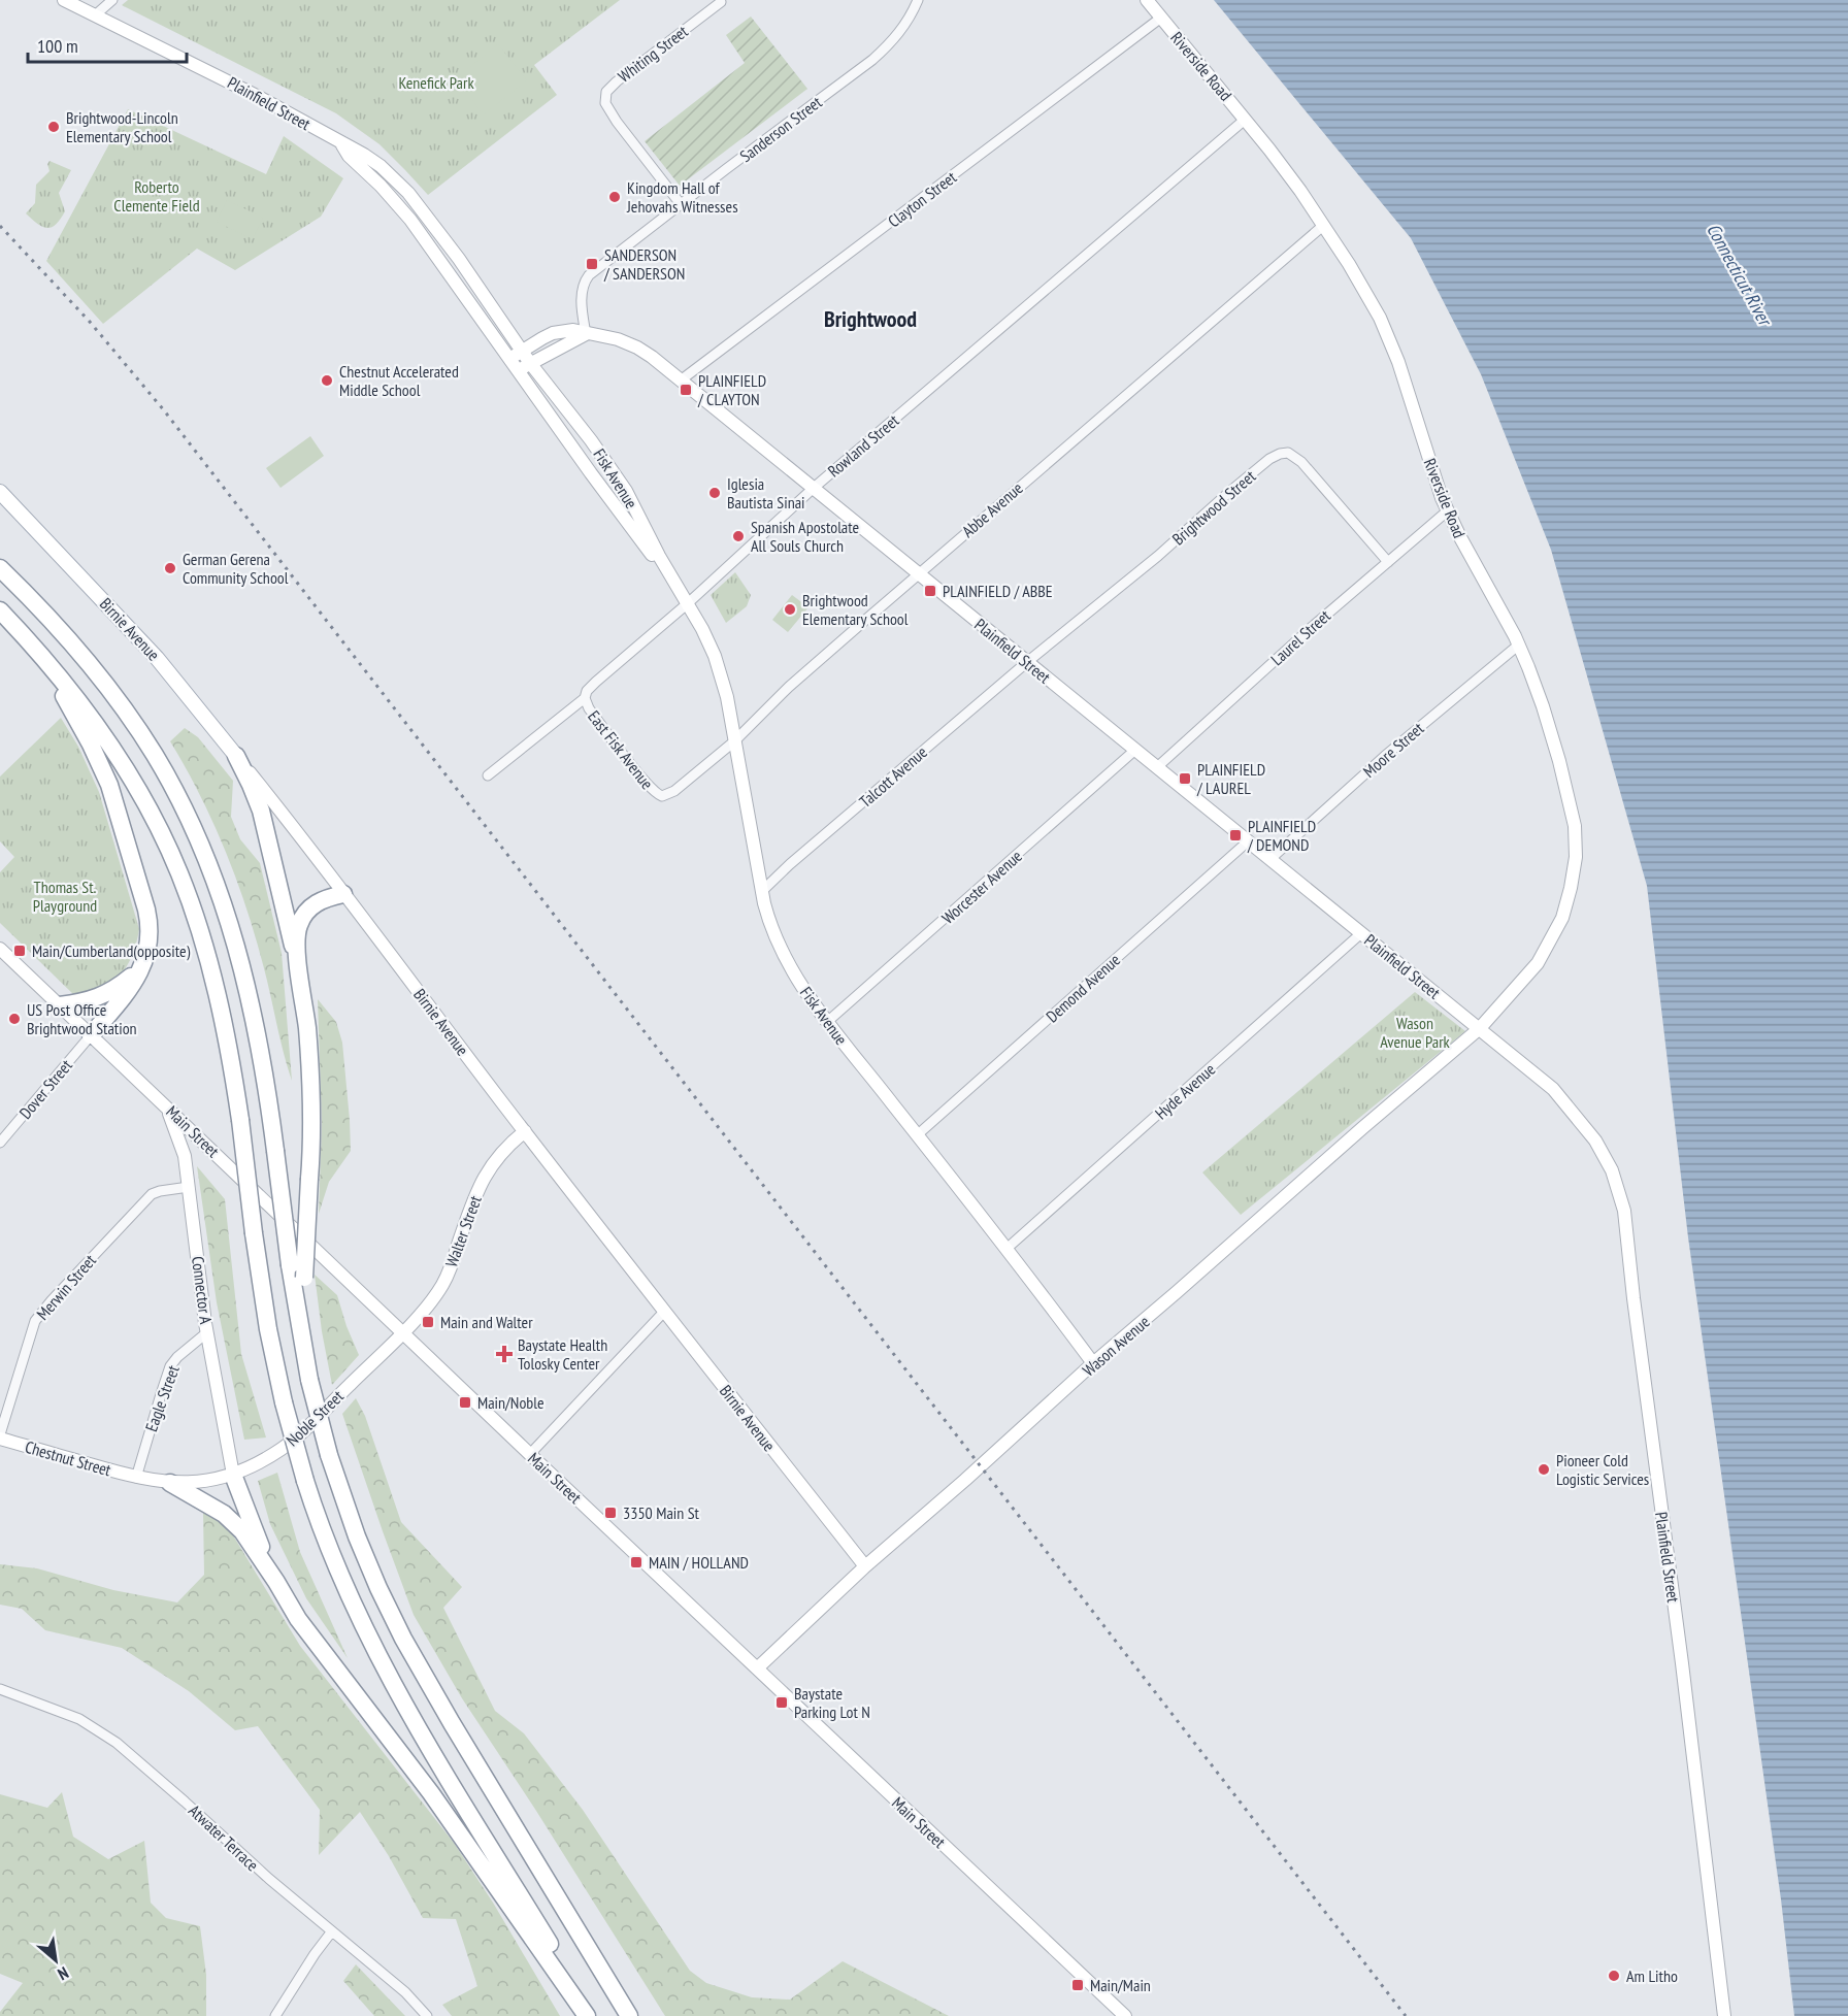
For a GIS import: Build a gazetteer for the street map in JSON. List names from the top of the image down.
{
  "streets": {
    "main road": ["Birnie Avenue"],
    "street": [
      "Whiting Street",
      "Riverside Road",
      "Plainfield Street",
      "Sanderson Street",
      "Clayton Street",
      "Rowland Street",
      "Fisk Avenue",
      "Brightwood Street",
      "Abbe Avenue",
      "Laurel Street",
      "East Fisk Avenue",
      "Moore Street",
      "Talcott Avenue",
      "Worcester Avenue",
      "Demond Avenue",
      "Dover Street",
      "Hyde Avenue",
      "Main Street",
      "Walter Street",
      "Merwin Street",
      "Connector A",
      "Wason Avenue",
      "Eagle Street",
      "Noble Street",
      "Chestnut Street",
      "Atwater Terrace"
    ]
  },
  "crossings": [
    ["Whiting Street", "Sanderson Street"],
    ["Riverside Road", "Plainfield Street"],
    ["Riverside Road", "Clayton Street"],
    ["Riverside Road", "Rowland Street"],
    ["Riverside Road", "Abbe Avenue"],
    ["Riverside Road", "Laurel Street"],
    ["Riverside Road", "Moore Street"],
    ["Riverside Road", "Wason Avenue"],
    ["Plainfield Street", "Sanderson Street"],
    ["Plainfield Street", "Clayton Street"],
    ["Plainfield Street", "Rowland Street"],
    ["Plainfield Street", "Fisk Avenue"],
    ["Plainfield Street", "Brightwood Street"],
    ["Plainfield Street", "Abbe Avenue"],
    ["Plainfield Street", "Laurel Street"],
    ["Plainfield Street", "Moore Street"],
    ["Plainfield Street", "Talcott Avenue"],
    ["Plainfield Street", "Worcester Avenue"],
    ["Plainfield Street", "Demond Avenue"],
    ["Plainfield Street", "Hyde Avenue"],
    ["Plainfield Street", "Wason Avenue"],
    ["Rowland Street", "Fisk Avenue"],
    ["Rowland Street", "East Fisk Avenue"],
    ["Fisk Avenue", "Abbe Avenue"],
    ["Fisk Avenue", "Talcott Avenue"],
    ["Fisk Avenue", "Worcester Avenue"],
    ["Fisk Avenue", "Demond Avenue"],
    ["Fisk Avenue", "Hyde Avenue"],
    ["Fisk Avenue", "Wason Avenue"],
    ["Brightwood Street", "Laurel Street"],
    ["Brightwood Street", "Talcott Avenue"],
    ["Abbe Avenue", "East Fisk Avenue"],
    ["Birnie Avenue", "Walter Street"],
    ["Birnie Avenue", "Wason Avenue"],
    ["Dover Street", "Main Street"],
    ["Main Street", "Walter Street"],
    ["Main Street", "Connector A"],
    ["Main Street", "Wason Avenue"],
    ["Main Street", "Noble Street"],
    ["Walter Street", "Noble Street"],
    ["Merwin Street", "Connector A"],
    ["Merwin Street", "Chestnut Street"],
    ["Connector A", "Eagle Street"],
    ["Connector A", "Noble Street"],
    ["Eagle Street", "Noble Street"],
    ["Eagle Street", "Chestnut Street"],
    ["Noble Street", "Chestnut Street"]
  ],
  "districts": ["Brightwood"],
  "water": ["Connecticut River"],
  "parks": [
    "Kenefick Park",
    "Roberto Clemente Field",
    "Thomas St. Playground",
    "Wason Avenue Park"
  ],
  "places": {
    "other": [
      "Brightwood-Lincoln Elementary School",
      "Kingdom Hall of Jehovahs Witnesses",
      "Chestnut Accelerated Middle School",
      "Iglesia Bautista Sinai",
      "Spanish Apostolate All Souls Church",
      "German Gerena Community School",
      "Brightwood Elementary School",
      "US Post Office Brightwood Station",
      "Pioneer Cold Logistic Services",
      "Am Litho"
    ],
    "transit": [
      "SANDERSON / SANDERSON",
      "PLAINFIELD / CLAYTON",
      "PLAINFIELD / ABBE",
      "PLAINFIELD / LAUREL",
      "PLAINFIELD / DEMOND",
      "Main/Cumberland(opposite)",
      "Main and Walter",
      "Main/Noble",
      "3350 Main St",
      "MAIN / HOLLAND",
      "Baystate Parking Lot N",
      "Main/Main"
    ],
    "health": ["Baystate Health Tolosky Center"]
  },
  "scale_bar": "100 m",
  "north": "bottom right"
}
